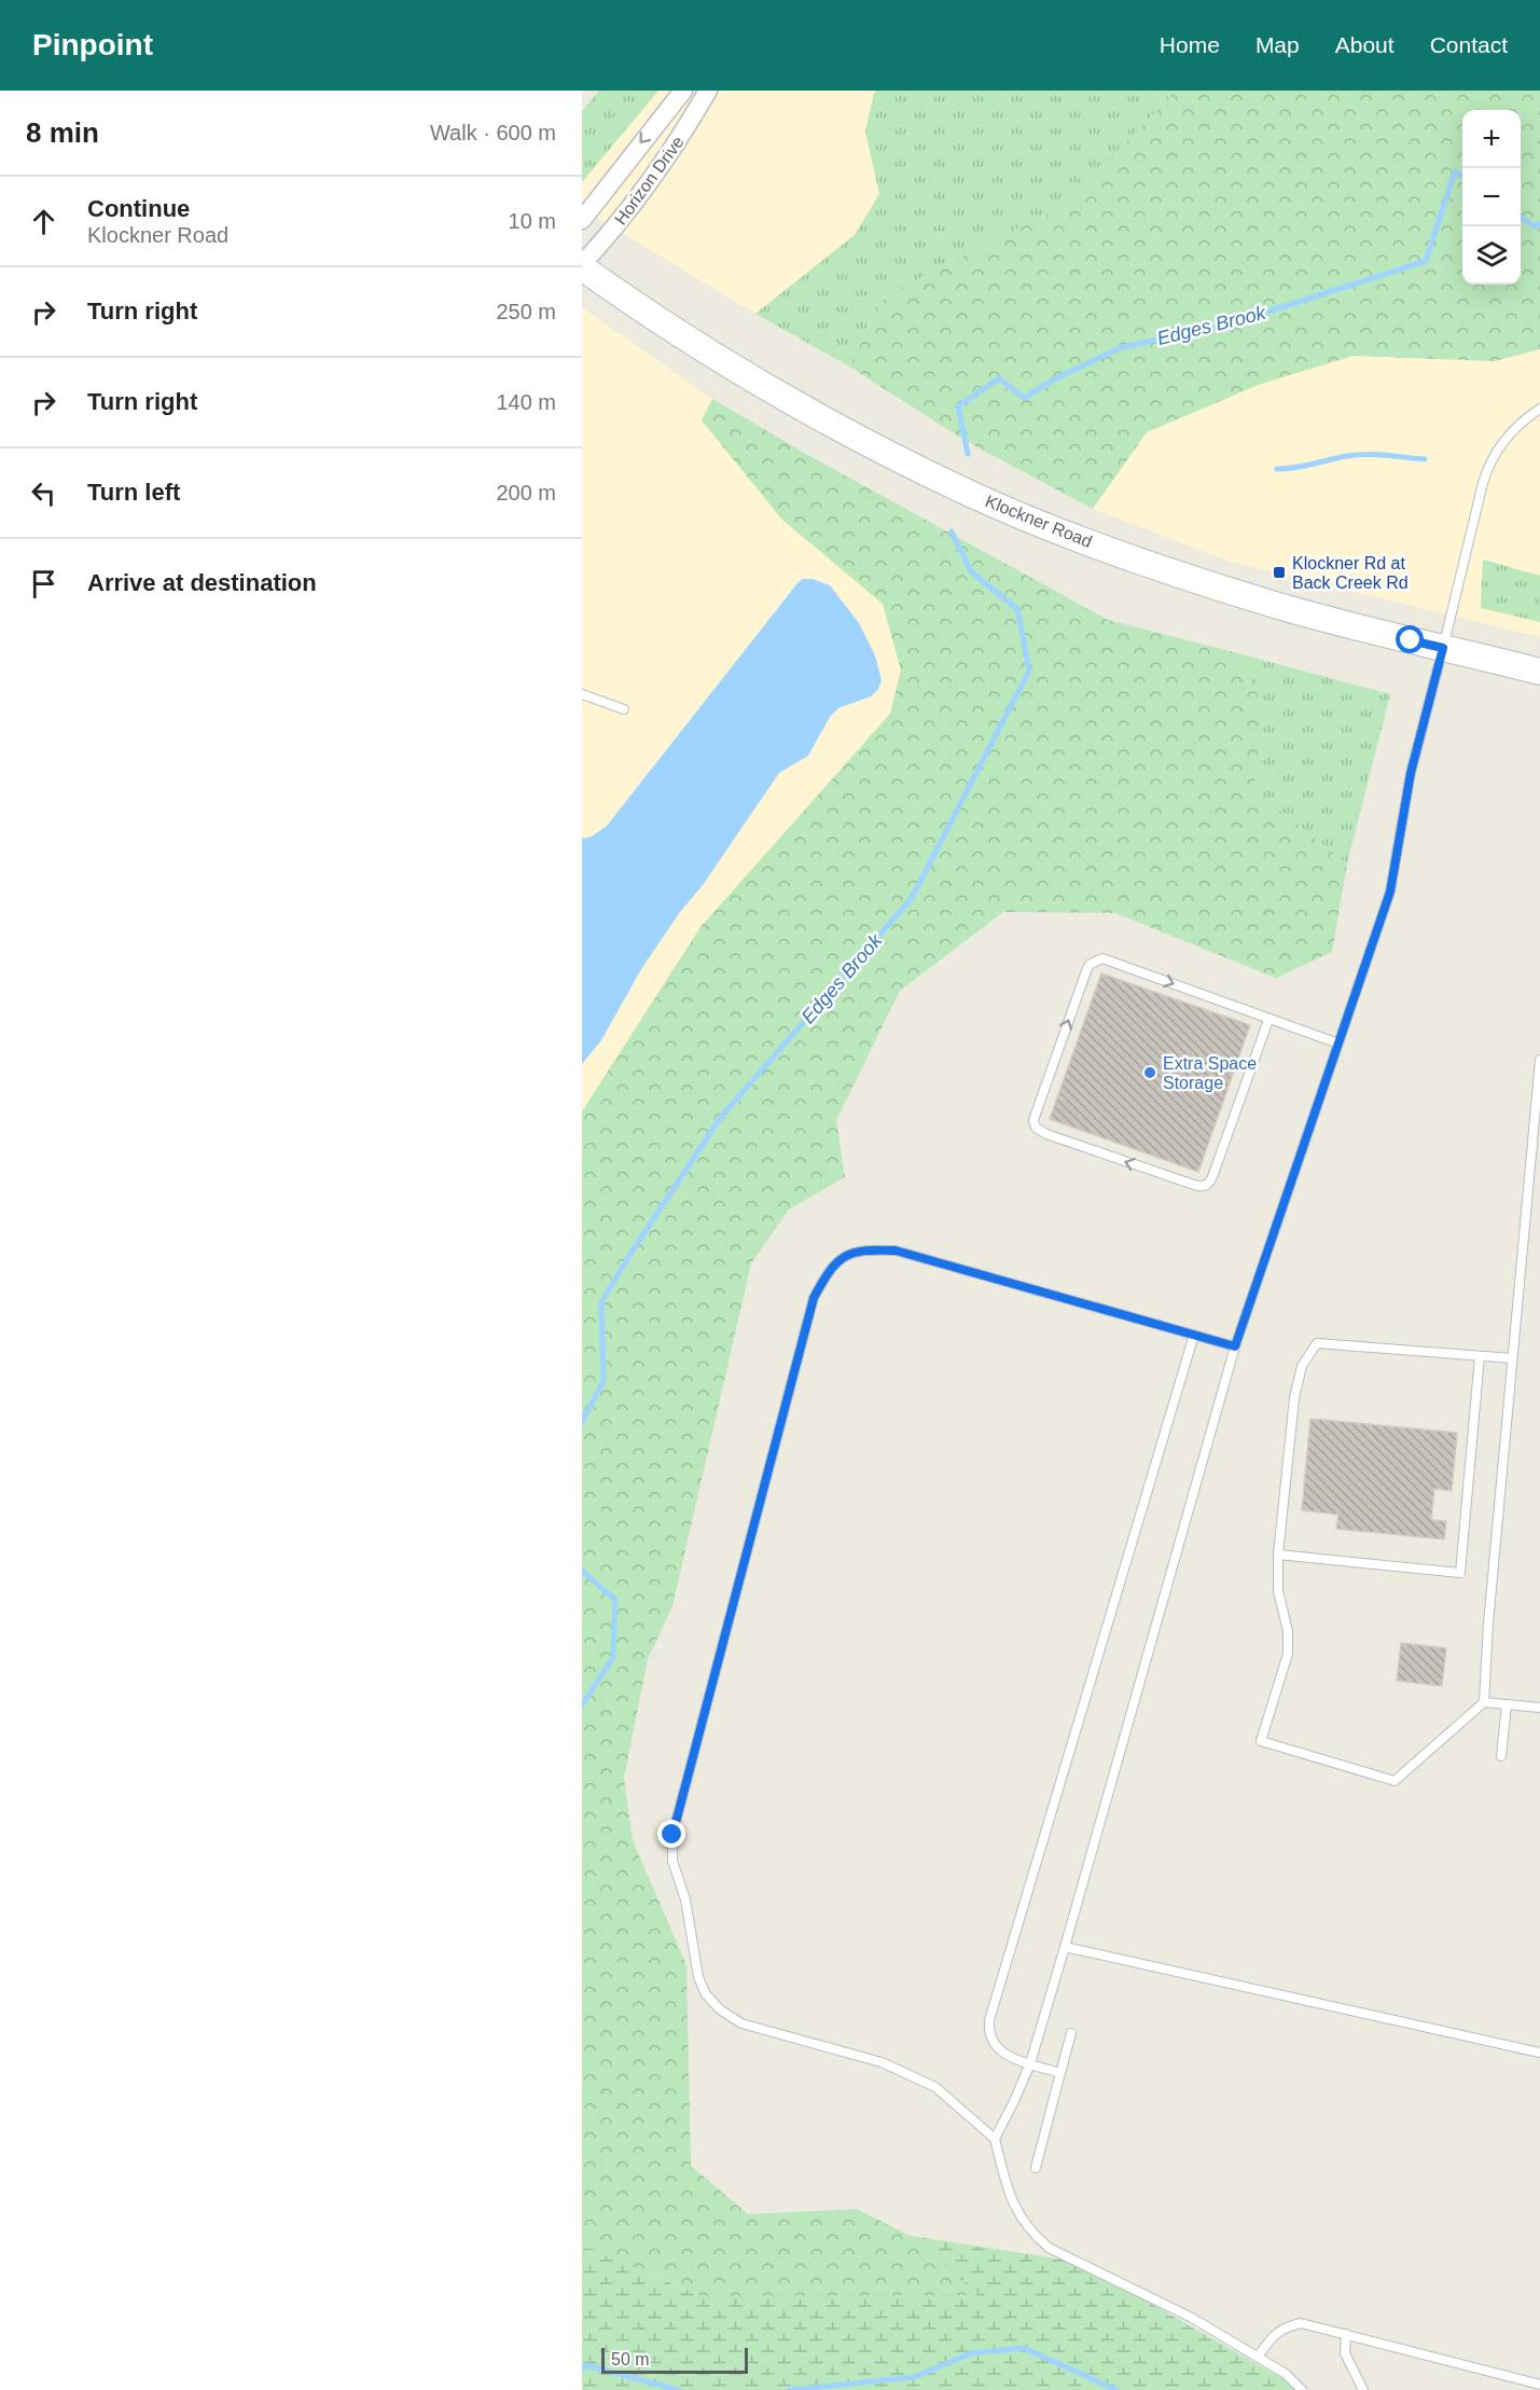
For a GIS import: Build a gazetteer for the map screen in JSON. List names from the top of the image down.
{
  "streets": {
    "main road": ["Klockner Road"],
    "street": ["Horizon Drive"]
  },
  "crossings": [
    ["Horizon Drive", "Klockner Road"]
  ],
  "water": ["Edges Brook"],
  "places": {
    "transit": ["Klockner Rd at Back Creek Rd"],
    "other": ["Extra Space Storage"]
  },
  "scale_bar": "50 m",
  "page": {
    "header": "Pinpoint",
    "nav": [
      "Home",
      "Map",
      "About",
      "Contact"
    ],
    "heading": ["8 min", "Walk · 600 m"],
    "map_buttons": ["+", "−"],
    "list": [
      ["Continue", "Klockner Road", "10 m"],
      ["Turn right", "250 m"],
      ["Turn right", "140 m"],
      ["Turn left", "200 m"],
      "Arrive at destination"
    ],
    "scale": "50 m"
  }
}
